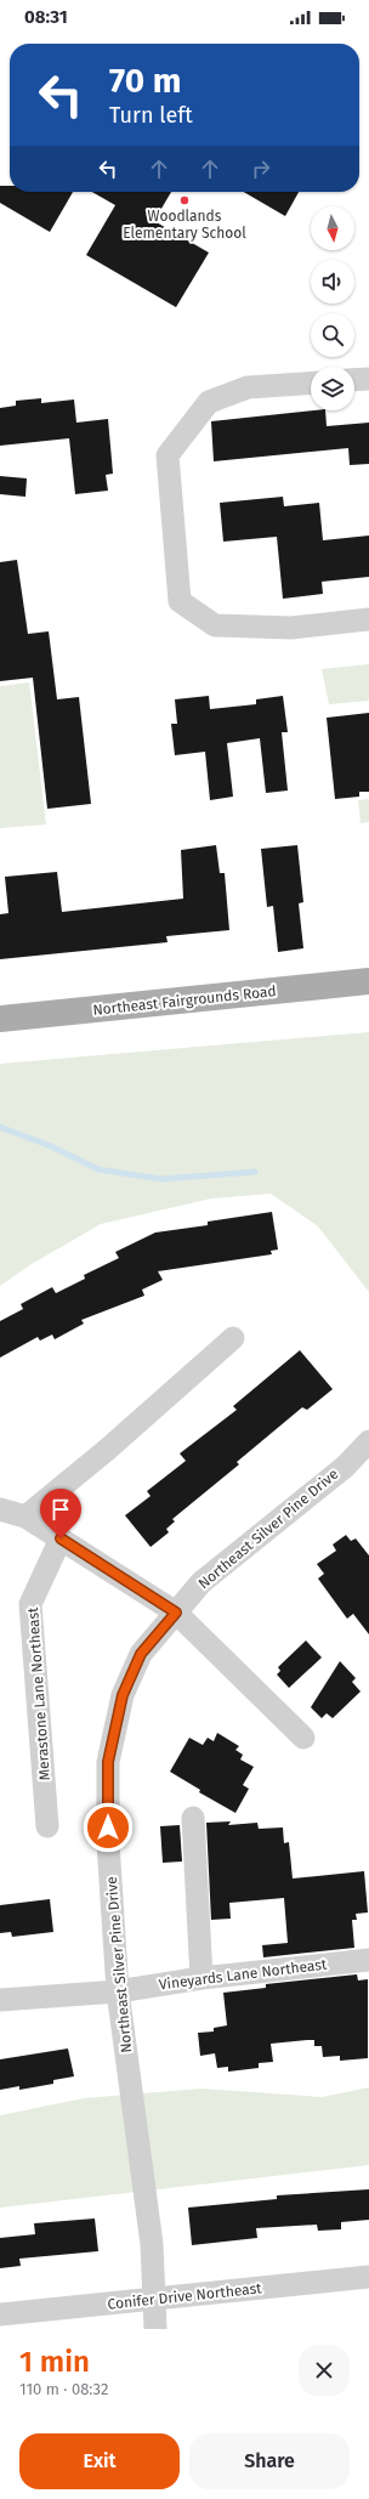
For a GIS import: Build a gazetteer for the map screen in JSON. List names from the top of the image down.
{
  "streets": {
    "main road": ["Northeast Fairgrounds Road"],
    "street": [
      "Northeast Silver Pine Drive",
      "Merastone Lane Northeast",
      "Vineyards Lane Northeast",
      "Conifer Drive Northeast"
    ]
  },
  "crossings": [
    ["Northeast Silver Pine Drive", "Vineyards Lane Northeast"],
    ["Northeast Silver Pine Drive", "Conifer Drive Northeast"]
  ],
  "places": ["Woodlands Elementary School"],
  "north": "bottom",
  "page": {
    "status": "08:31",
    "turn": ["70 m", "Turn left"],
    "heading": ["1 min", "110 m · 08:32"],
    "buttons": ["Exit", "Share"]
  }
}
